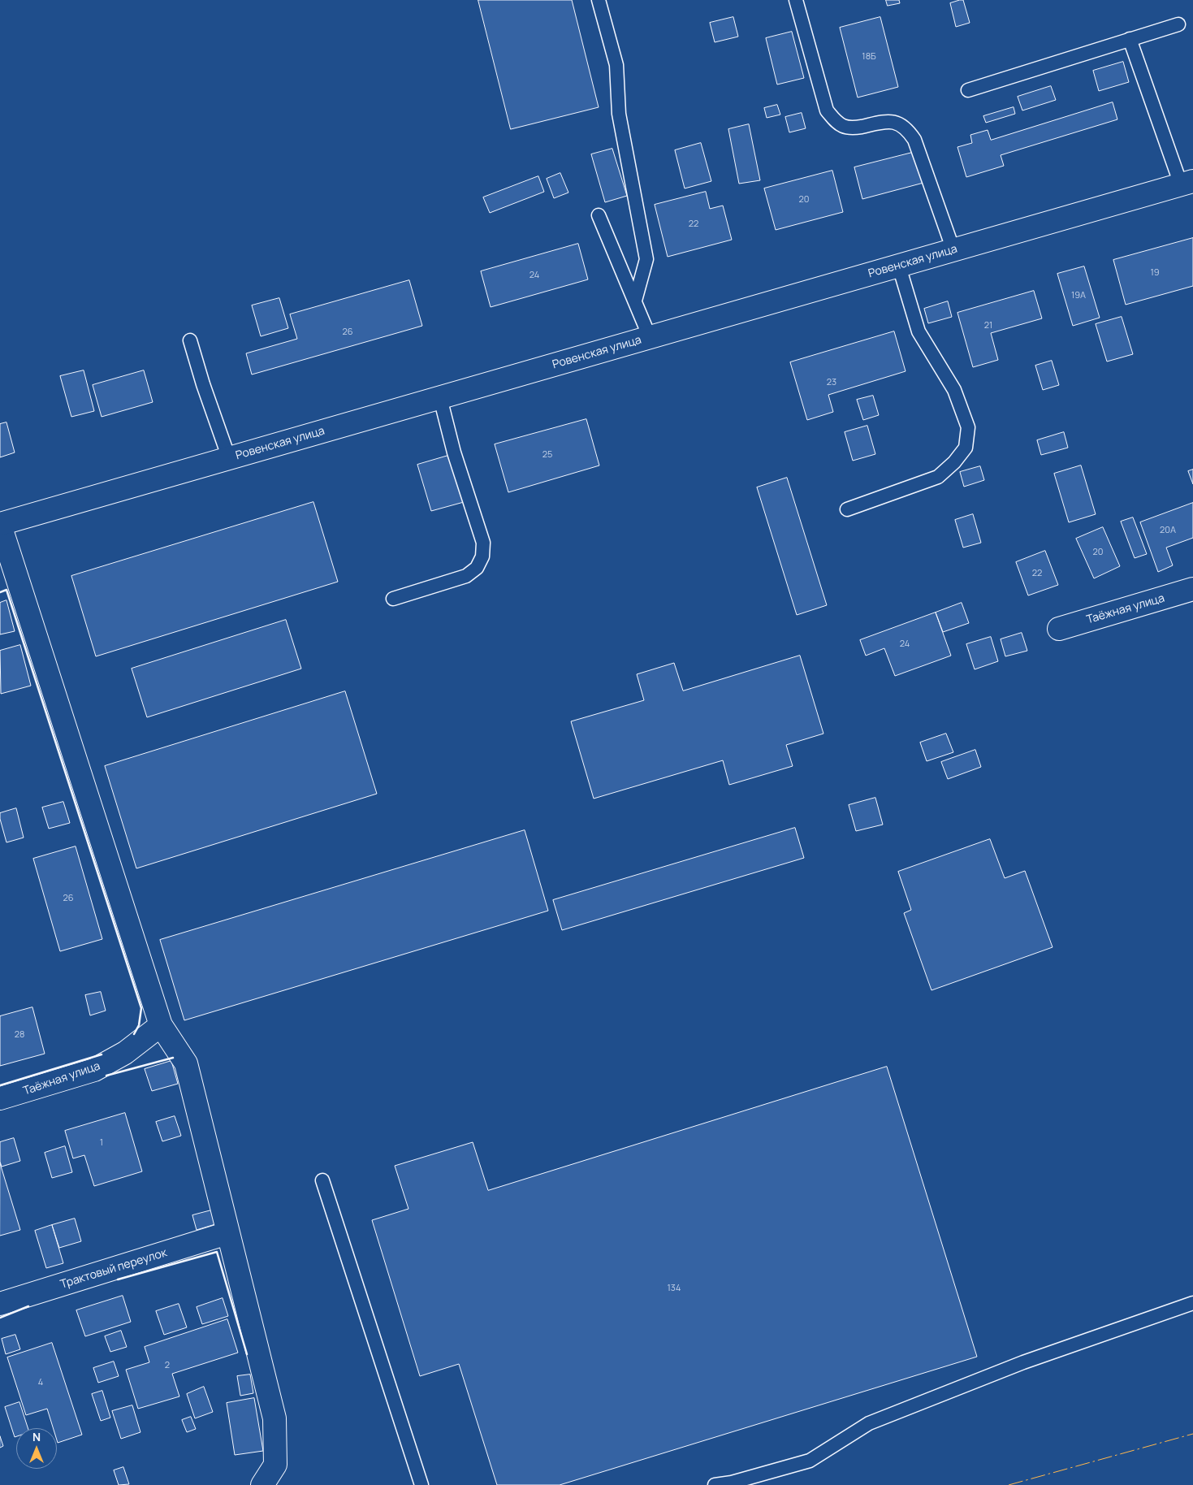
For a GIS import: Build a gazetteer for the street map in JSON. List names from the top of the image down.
{
  "streets": {
    "street": ["Ровенская улица", "Таёжная улица", "Трактовый переулок"]
  },
  "house_numbers": [
    "18Б",
    "20",
    "22",
    "19",
    "24",
    "19А",
    "21",
    "26",
    "23",
    "25",
    "20А",
    "20",
    "22",
    "24",
    "26",
    "28",
    "1",
    "134",
    "2",
    "4"
  ],
  "north": "top"
}
